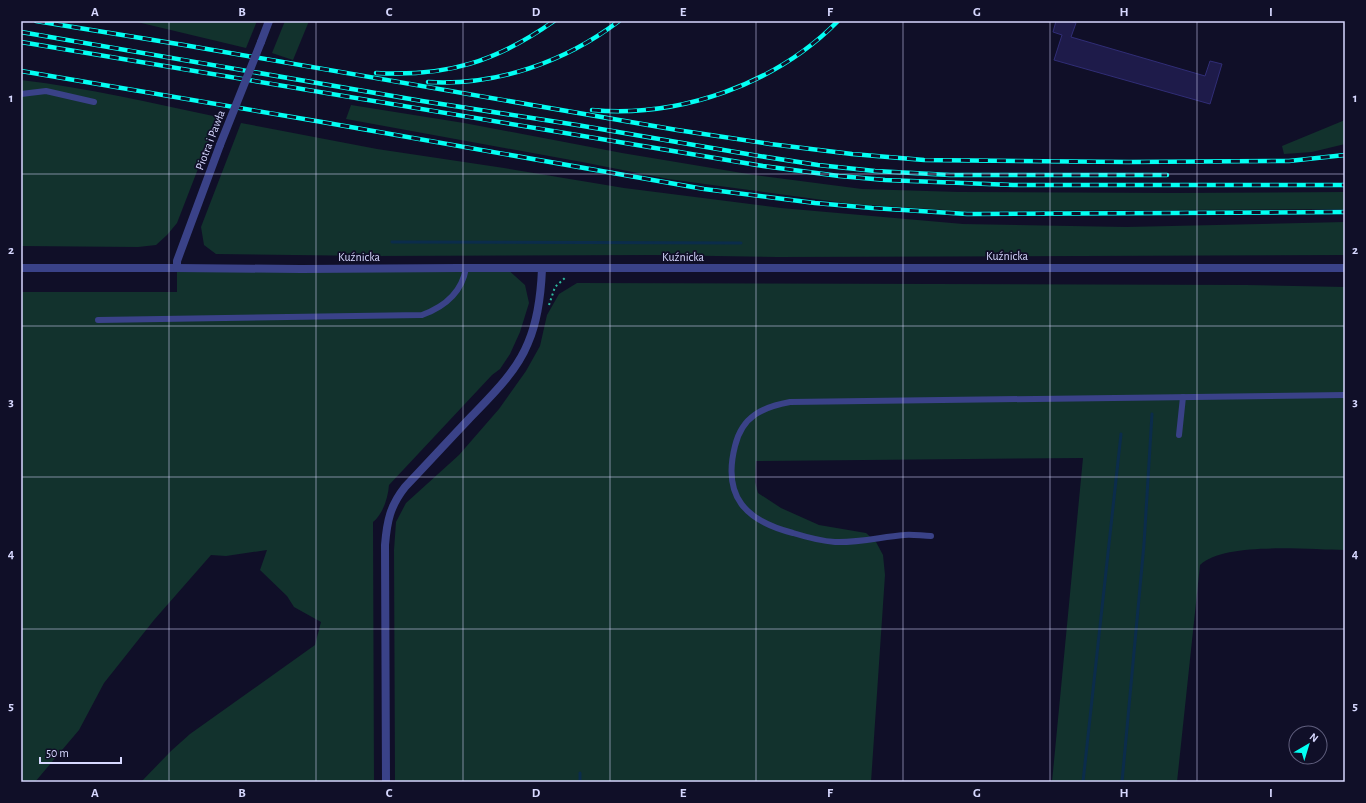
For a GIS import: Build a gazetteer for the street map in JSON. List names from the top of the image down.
{
  "streets": {
    "street": ["Piotra i Pawła", "Kuźnicka"]
  },
  "crossings": [
    ["Piotra i Pawła", "Kuźnicka"]
  ],
  "scale_bar": "50 m",
  "north": "top right",
  "grid": {
    "columns": [
      "A",
      "B",
      "C",
      "D",
      "E",
      "F",
      "G",
      "H",
      "I"
    ],
    "rows": [
      "1",
      "2",
      "3",
      "4",
      "5"
    ]
  }
}
